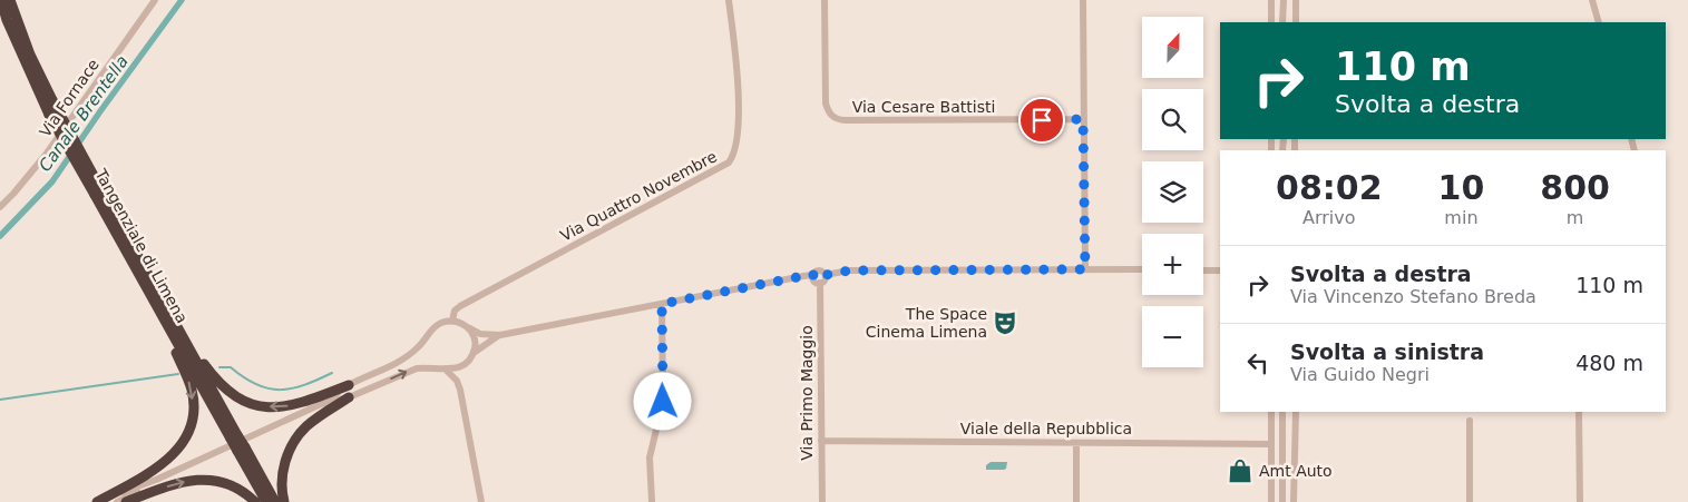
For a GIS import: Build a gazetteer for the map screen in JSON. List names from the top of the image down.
{
  "streets": {
    "highway": ["Tangenziale di Limena"],
    "street": [
      "Via Fornace",
      "Via Cesare Battisti",
      "Via Quattro Novembre",
      "Via Primo Maggio",
      "Viale della Repubblica"
    ]
  },
  "crossings": [
    ["Via Primo Maggio", "Viale della Repubblica"]
  ],
  "water": ["Canale Brentella"],
  "places": {
    "theatre": ["The Space Cinema Limena"],
    "shop": ["Amt Auto"]
  },
  "north": "top",
  "page": {
    "map_buttons": ["+", "−"],
    "turn": ["110 m", "Svolta a destra"],
    "eta": [
      "08:02",
      "Arrivo",
      "10",
      "min",
      "800",
      "m"
    ],
    "list": [
      {
        "name": "Svolta a destra",
        "note": "Via Vincenzo Stefano Breda",
        "value": "110 m"
      },
      {
        "name": "Svolta a sinistra",
        "note": "Via Guido Negri",
        "value": "480 m"
      }
    ]
  }
}
